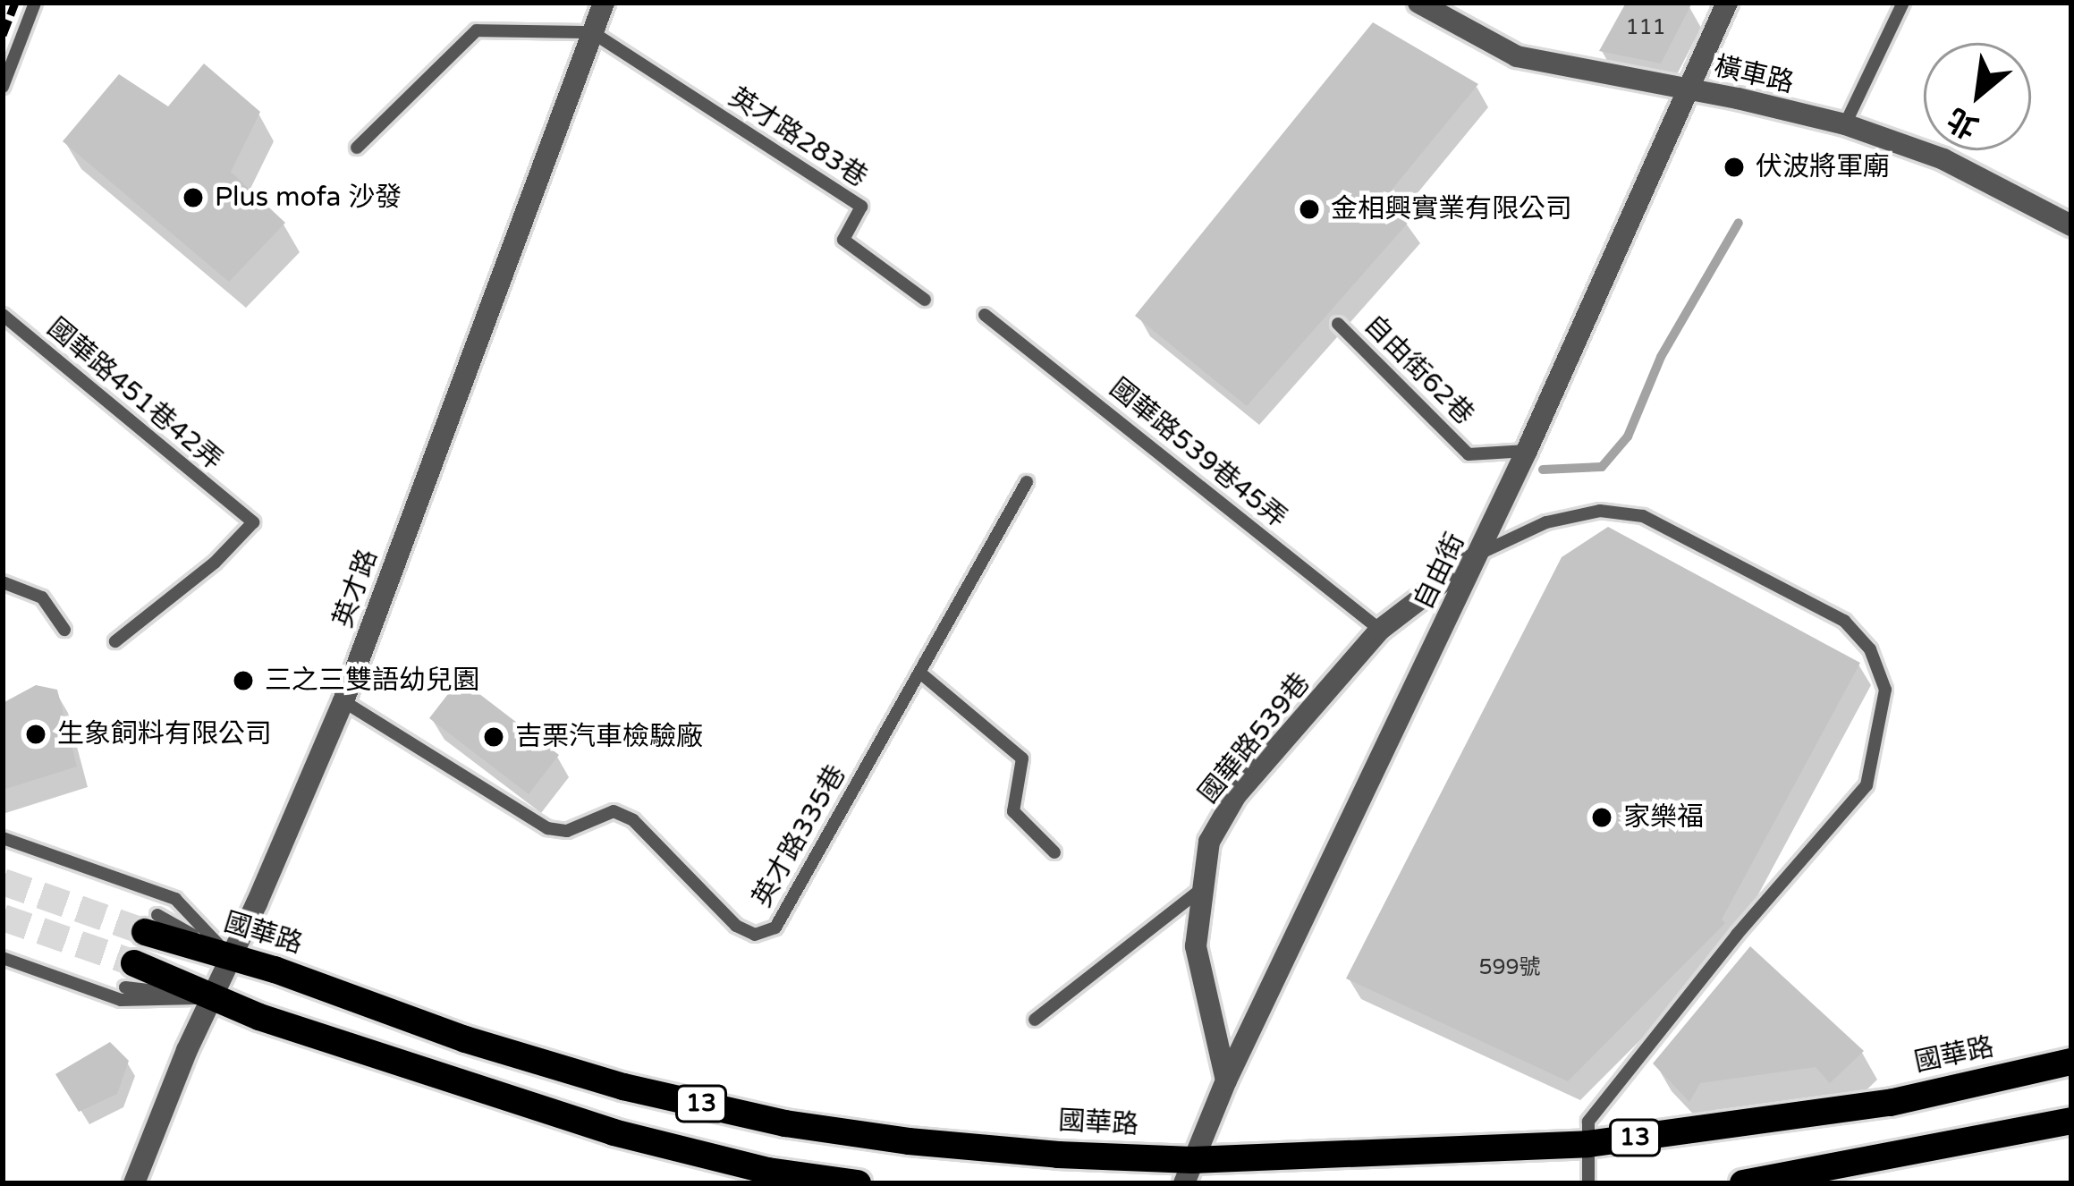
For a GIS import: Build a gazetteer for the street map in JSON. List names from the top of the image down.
{
  "streets": {
    "main road": ["國華路", "13"],
    "street": [
      "橫車路",
      "自由街",
      "英才路",
      "國華路539巷"
    ],
    "lane": [
      "英才路283巷",
      "自由街62巷",
      "國華路451巷42弄",
      "國華路539巷45弄",
      "英才路335巷"
    ]
  },
  "crossings": [
    ["橫車路", "自由街"],
    ["英才路283巷", "英才路"],
    ["自由街62巷", "自由街"],
    ["國華路539巷45弄", "國華路539巷"],
    ["自由街", "國華路539巷"],
    ["自由街", "國華路"],
    ["英才路", "英才路335巷"],
    ["英才路", "國華路"],
    ["英才路", "13"]
  ],
  "places": [
    "伏波將軍廟",
    "Plus mofa 沙發",
    "金相興實業有限公司",
    "三之三雙語幼兒園",
    "生象飼料有限公司",
    "吉栗汽車檢驗廠",
    "家樂福"
  ],
  "house_numbers": ["111", "599號"],
  "north": "bottom left"
}
